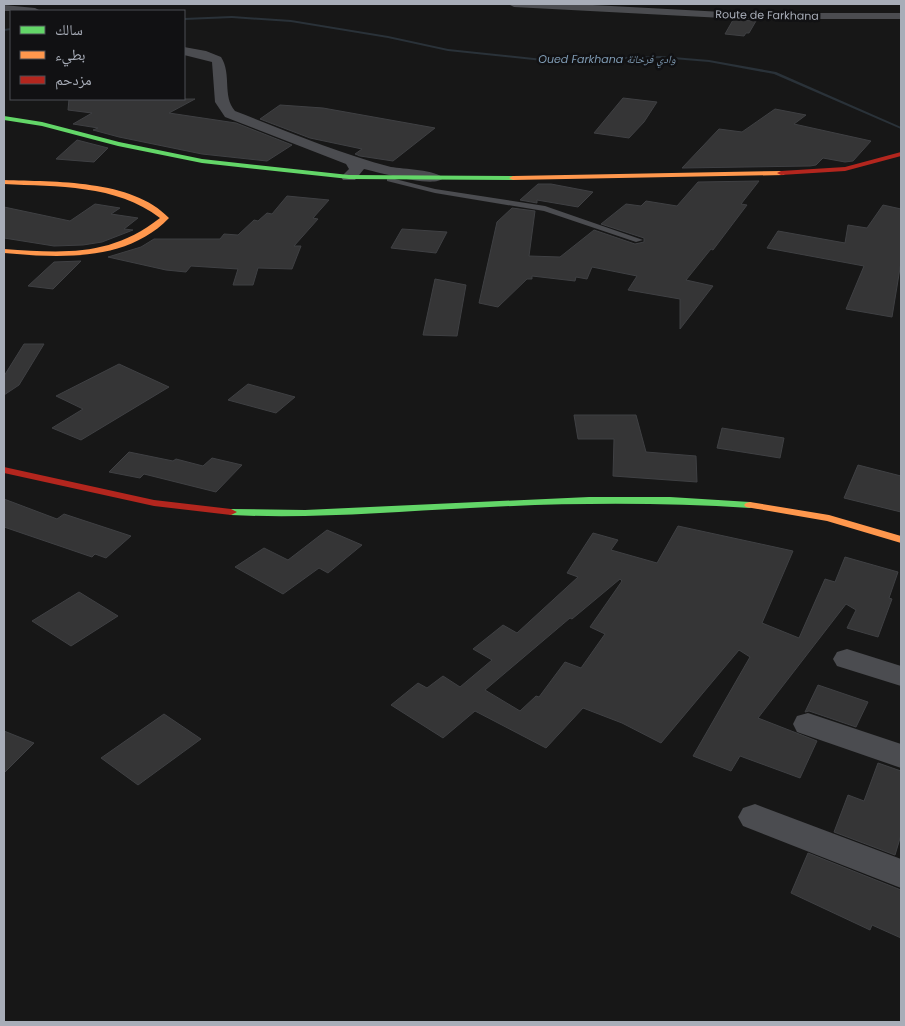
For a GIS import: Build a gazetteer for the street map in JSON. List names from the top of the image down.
{
  "streets": {
    "street": ["Route de Farkhana"]
  },
  "water": ["Oued Farkhana وادي فرخانة"],
  "legend": ["سالك", "بطيء", "مزدحم"]
}
